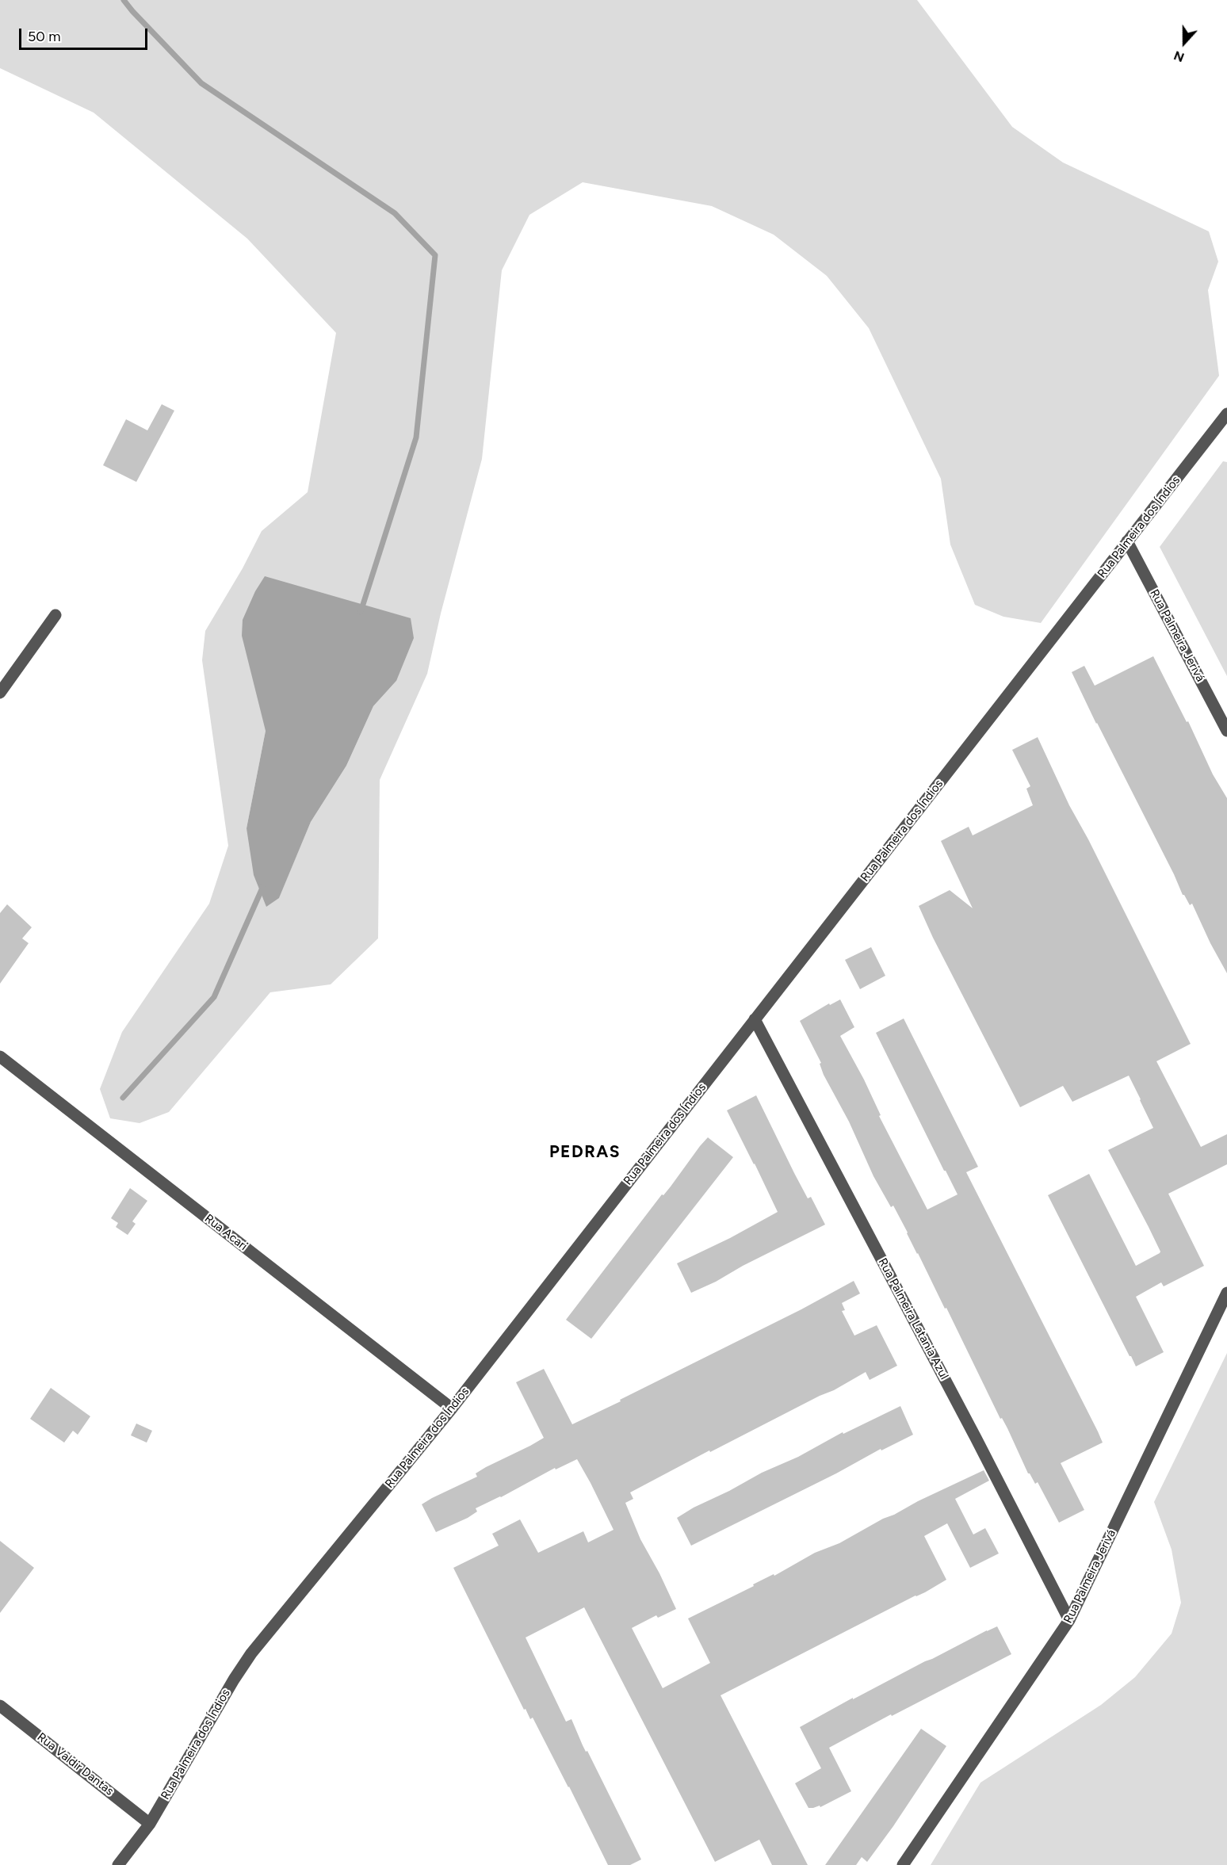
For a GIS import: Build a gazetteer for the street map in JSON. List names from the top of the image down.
{
  "streets": {
    "street": [
      "Rua Palmeira dos Índios",
      "Rua Palmeira Jerivá",
      "Rua Acari",
      "Rua Palmeira Latania Azul",
      "Rua Valdir Dantas"
    ]
  },
  "crossings": [
    ["Rua Palmeira dos Índios", "Rua Palmeira Jerivá"],
    ["Rua Palmeira dos Índios", "Rua Acari"],
    ["Rua Palmeira dos Índios", "Rua Palmeira Latania Azul"],
    ["Rua Palmeira dos Índios", "Rua Valdir Dantas"],
    ["Rua Palmeira Jerivá", "Rua Palmeira Latania Azul"]
  ],
  "districts": ["PEDRAS"],
  "scale_bar": "50 m",
  "north": "bottom"
}
